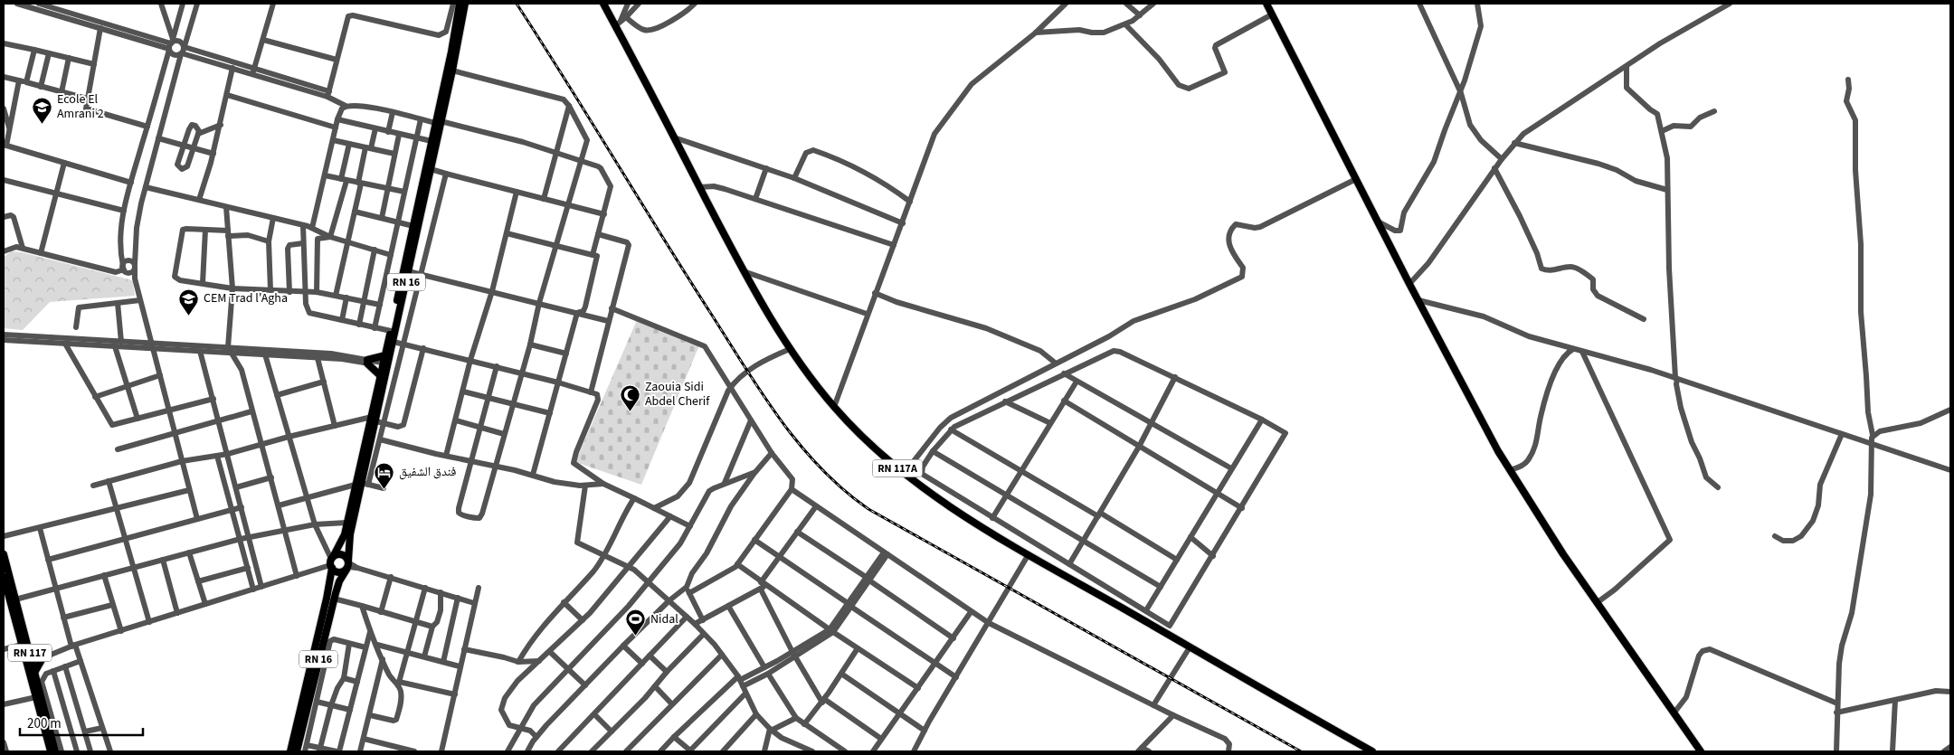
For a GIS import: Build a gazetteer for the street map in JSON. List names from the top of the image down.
{
  "streets": {
    "main road": ["RN 16", "RN 117A", "RN 117"]
  },
  "places": {
    "school or university": ["Ecole El Amrani 2", "CEM Trad l'Agha"],
    "mosque": ["Zaouia Sidi Abdel Cherif"],
    "hotel": ["فندق الشفيق"],
    "sports": ["Nidal"]
  },
  "scale_bar": "200 m"
}
